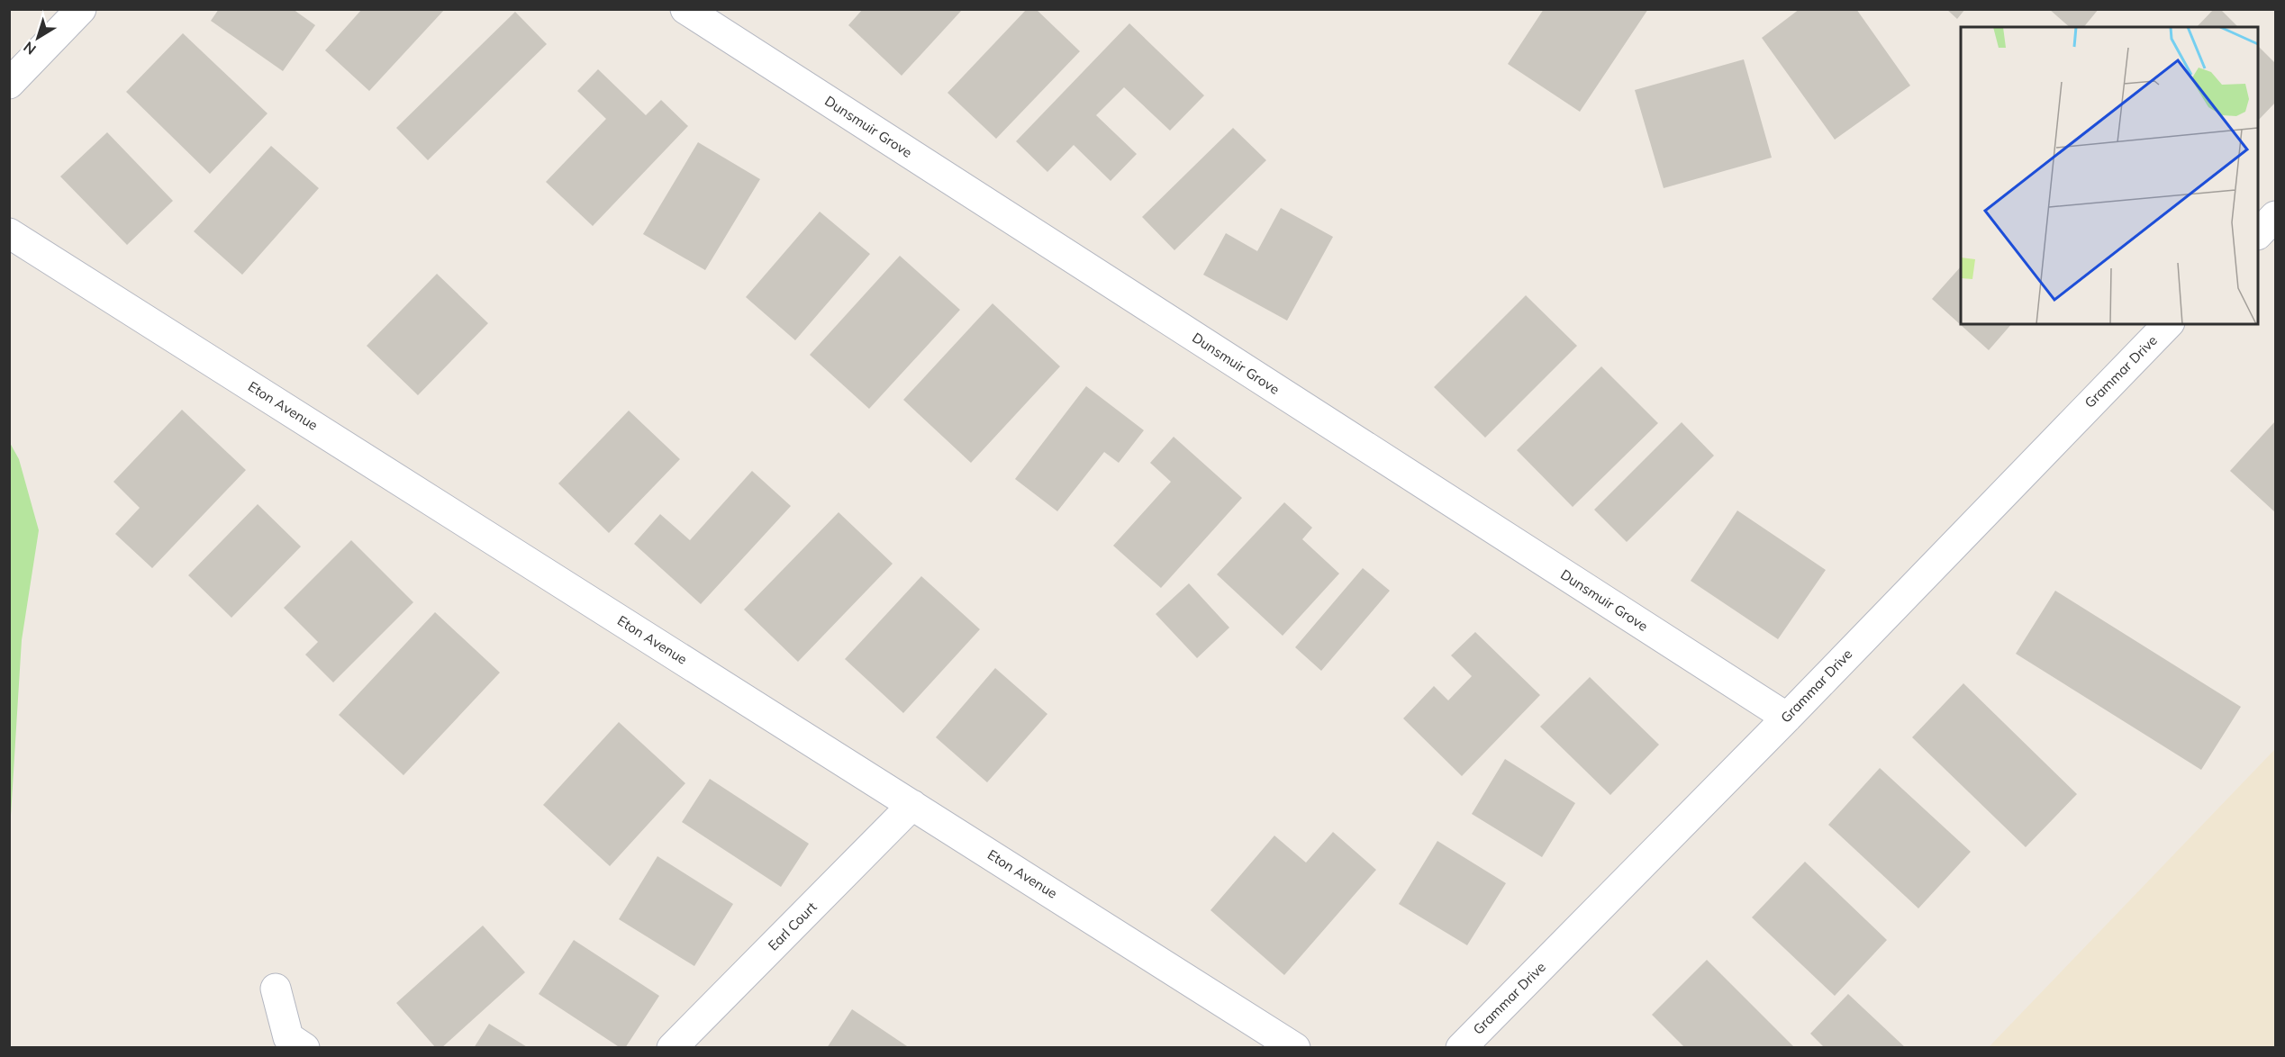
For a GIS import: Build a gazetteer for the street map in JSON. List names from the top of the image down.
{
  "streets": {
    "street": [
      "Dunsmuir Grove",
      "Grammar Drive",
      "Eton Avenue",
      "Earl Court"
    ]
  },
  "crossings": [
    ["Dunsmuir Grove", "Grammar Drive"],
    ["Eton Avenue", "Earl Court"]
  ],
  "north": "bottom left"
}
